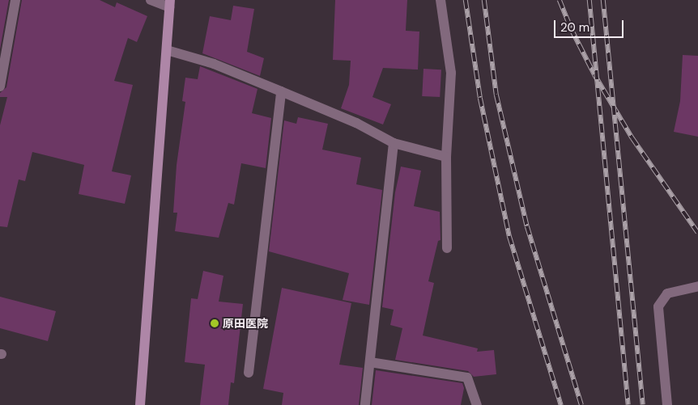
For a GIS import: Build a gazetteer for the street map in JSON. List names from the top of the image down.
{
  "places": ["原田医院"],
  "scale_bar": "20 m"
}
